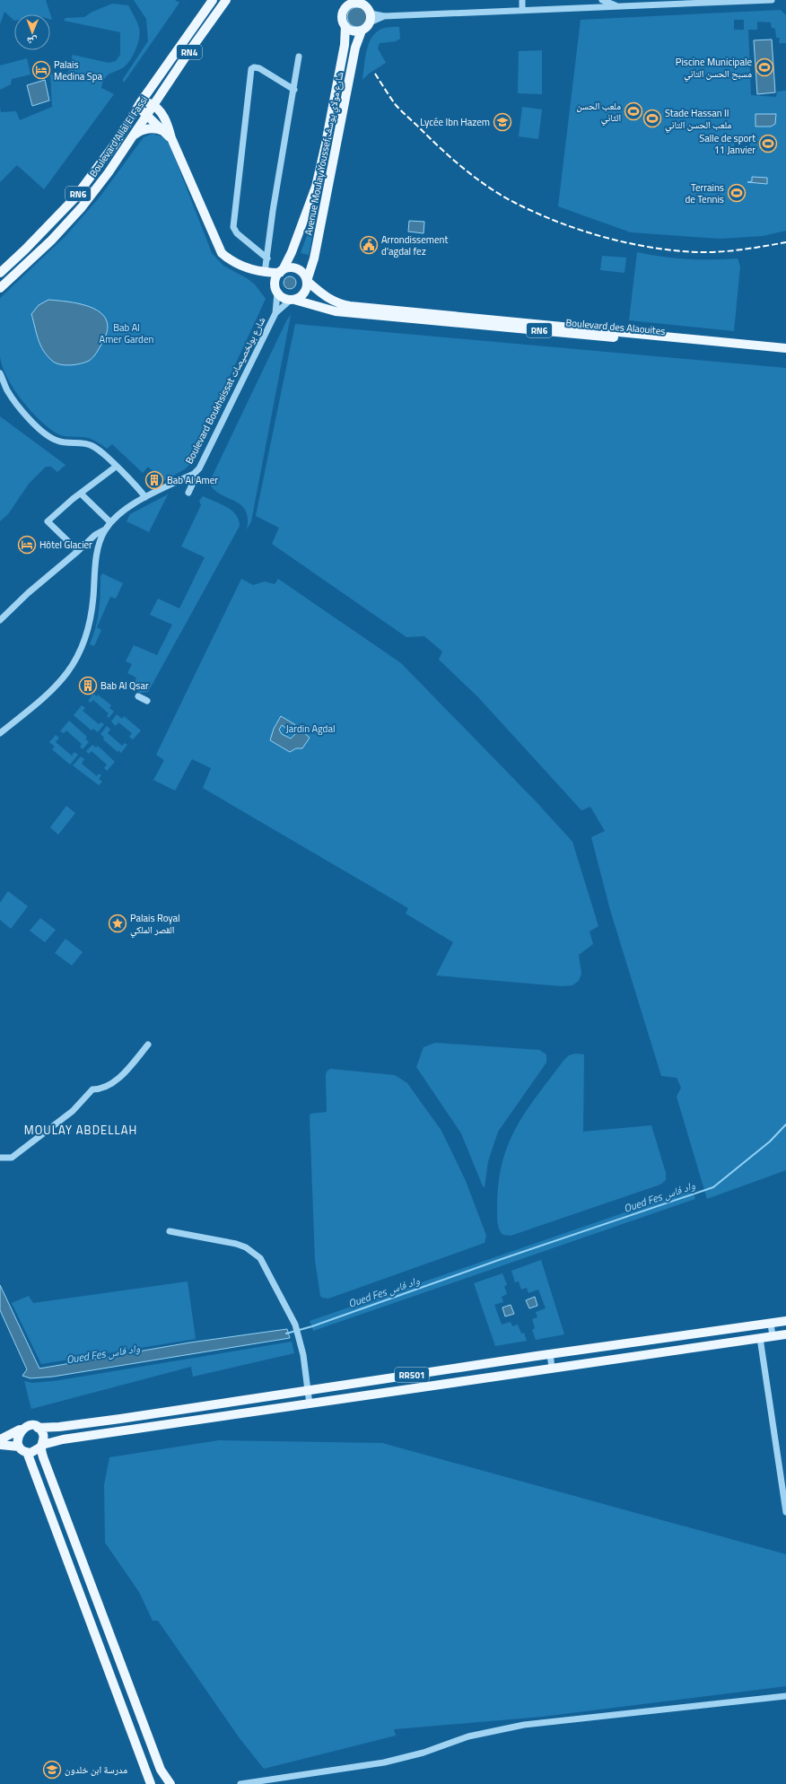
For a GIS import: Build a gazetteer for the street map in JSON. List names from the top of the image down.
{
  "streets": {
    "main road": [
      "RN4",
      "Boulevard Allal El Fassi",
      "Avenue Moulay Youssef شارع مولاي يوسف",
      "RN6",
      "Boulevard des Alaouites",
      "RR501"
    ],
    "street": ["Boulevard Boukhsissat شارع بولخصيصات"]
  },
  "crossings": [
    ["Boulevard Allal El Fassi", "RN6"],
    ["Avenue Moulay Youssef شارع مولاي يوسف", "RN6"],
    ["Avenue Moulay Youssef شارع مولاي يوسف", "Boulevard des Alaouites"],
    ["RN6", "Boulevard des Alaouites"]
  ],
  "districts": ["MOULAY ABDELLAH"],
  "water": ["Oued Fes واد فاس"],
  "parks": ["Bab Al Amer Garden", "Jardin Agdal"],
  "places": {
    "sports": [
      "Piscine Municipale مسبح الحسن التاني",
      "ملعب الحسن الثاني",
      "Stade Hassan II ملعب الحسن التاني",
      "Salle de sport 11 Janvier",
      "Terrains de Tennis"
    ],
    "hotel": ["Palais Medina Spa", "Hôtel Glacier"],
    "school or university": ["Lycée Ibn Hazem", "مدرسة ابن خلدون"],
    "public building": ["Arrondissement d'agdal fez"],
    "building": ["Bab Al Amer", "Bab Al Qsar"],
    "place": ["Palais Royal القصر الملكي"]
  },
  "north": "bottom"
}
